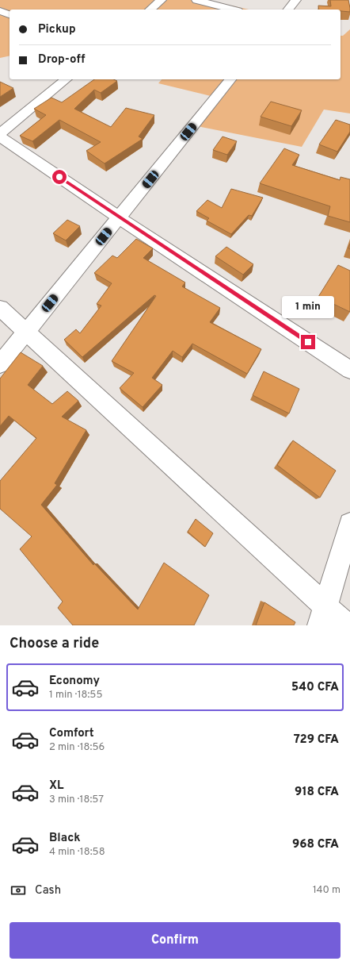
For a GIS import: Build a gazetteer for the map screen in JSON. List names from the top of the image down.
{
  "page": {
    "banner": ["Pickup", "Drop-off"],
    "bubble": "1 min",
    "heading": "Choose a ride",
    "list": [
      {
        "name": "Economy",
        "note": "1 min · 18:55",
        "value": "540 CFA"
      },
      {
        "name": "Comfort",
        "note": "2 min · 18:56",
        "value": "729 CFA"
      },
      {
        "name": "XL",
        "note": "3 min · 18:57",
        "value": "918 CFA"
      },
      {
        "name": "Black",
        "note": "4 min · 18:58",
        "value": "968 CFA"
      }
    ],
    "pay": ["Cash", "140 m"],
    "buttons": "Confirm"
  }
}
